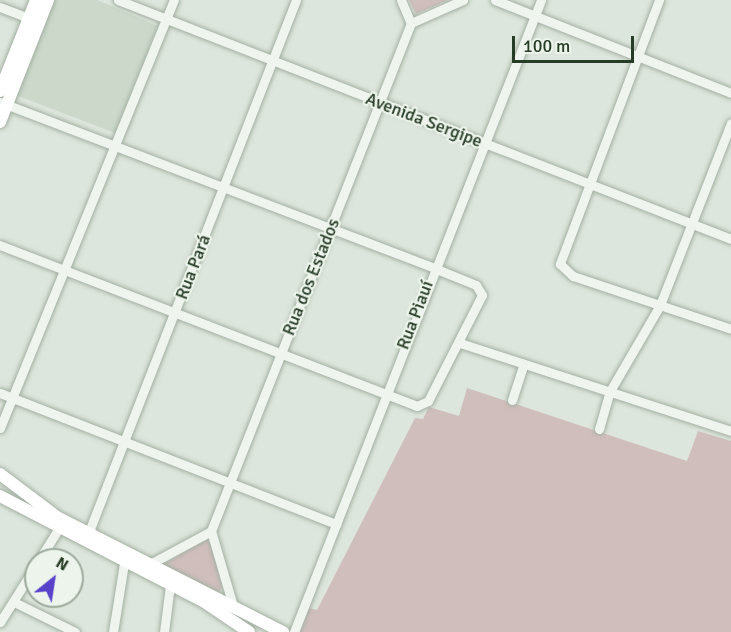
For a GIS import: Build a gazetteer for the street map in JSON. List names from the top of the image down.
{
  "streets": {
    "street": [
      "Avenida Sergipe",
      "Rua Pará",
      "Rua dos Estados",
      "Rua Piauí"
    ]
  },
  "crossings": [
    ["Avenida Sergipe", "Rua Pará"],
    ["Avenida Sergipe", "Rua dos Estados"],
    ["Avenida Sergipe", "Rua Piauí"]
  ],
  "scale_bar": "100 m",
  "north": "top right"
}
